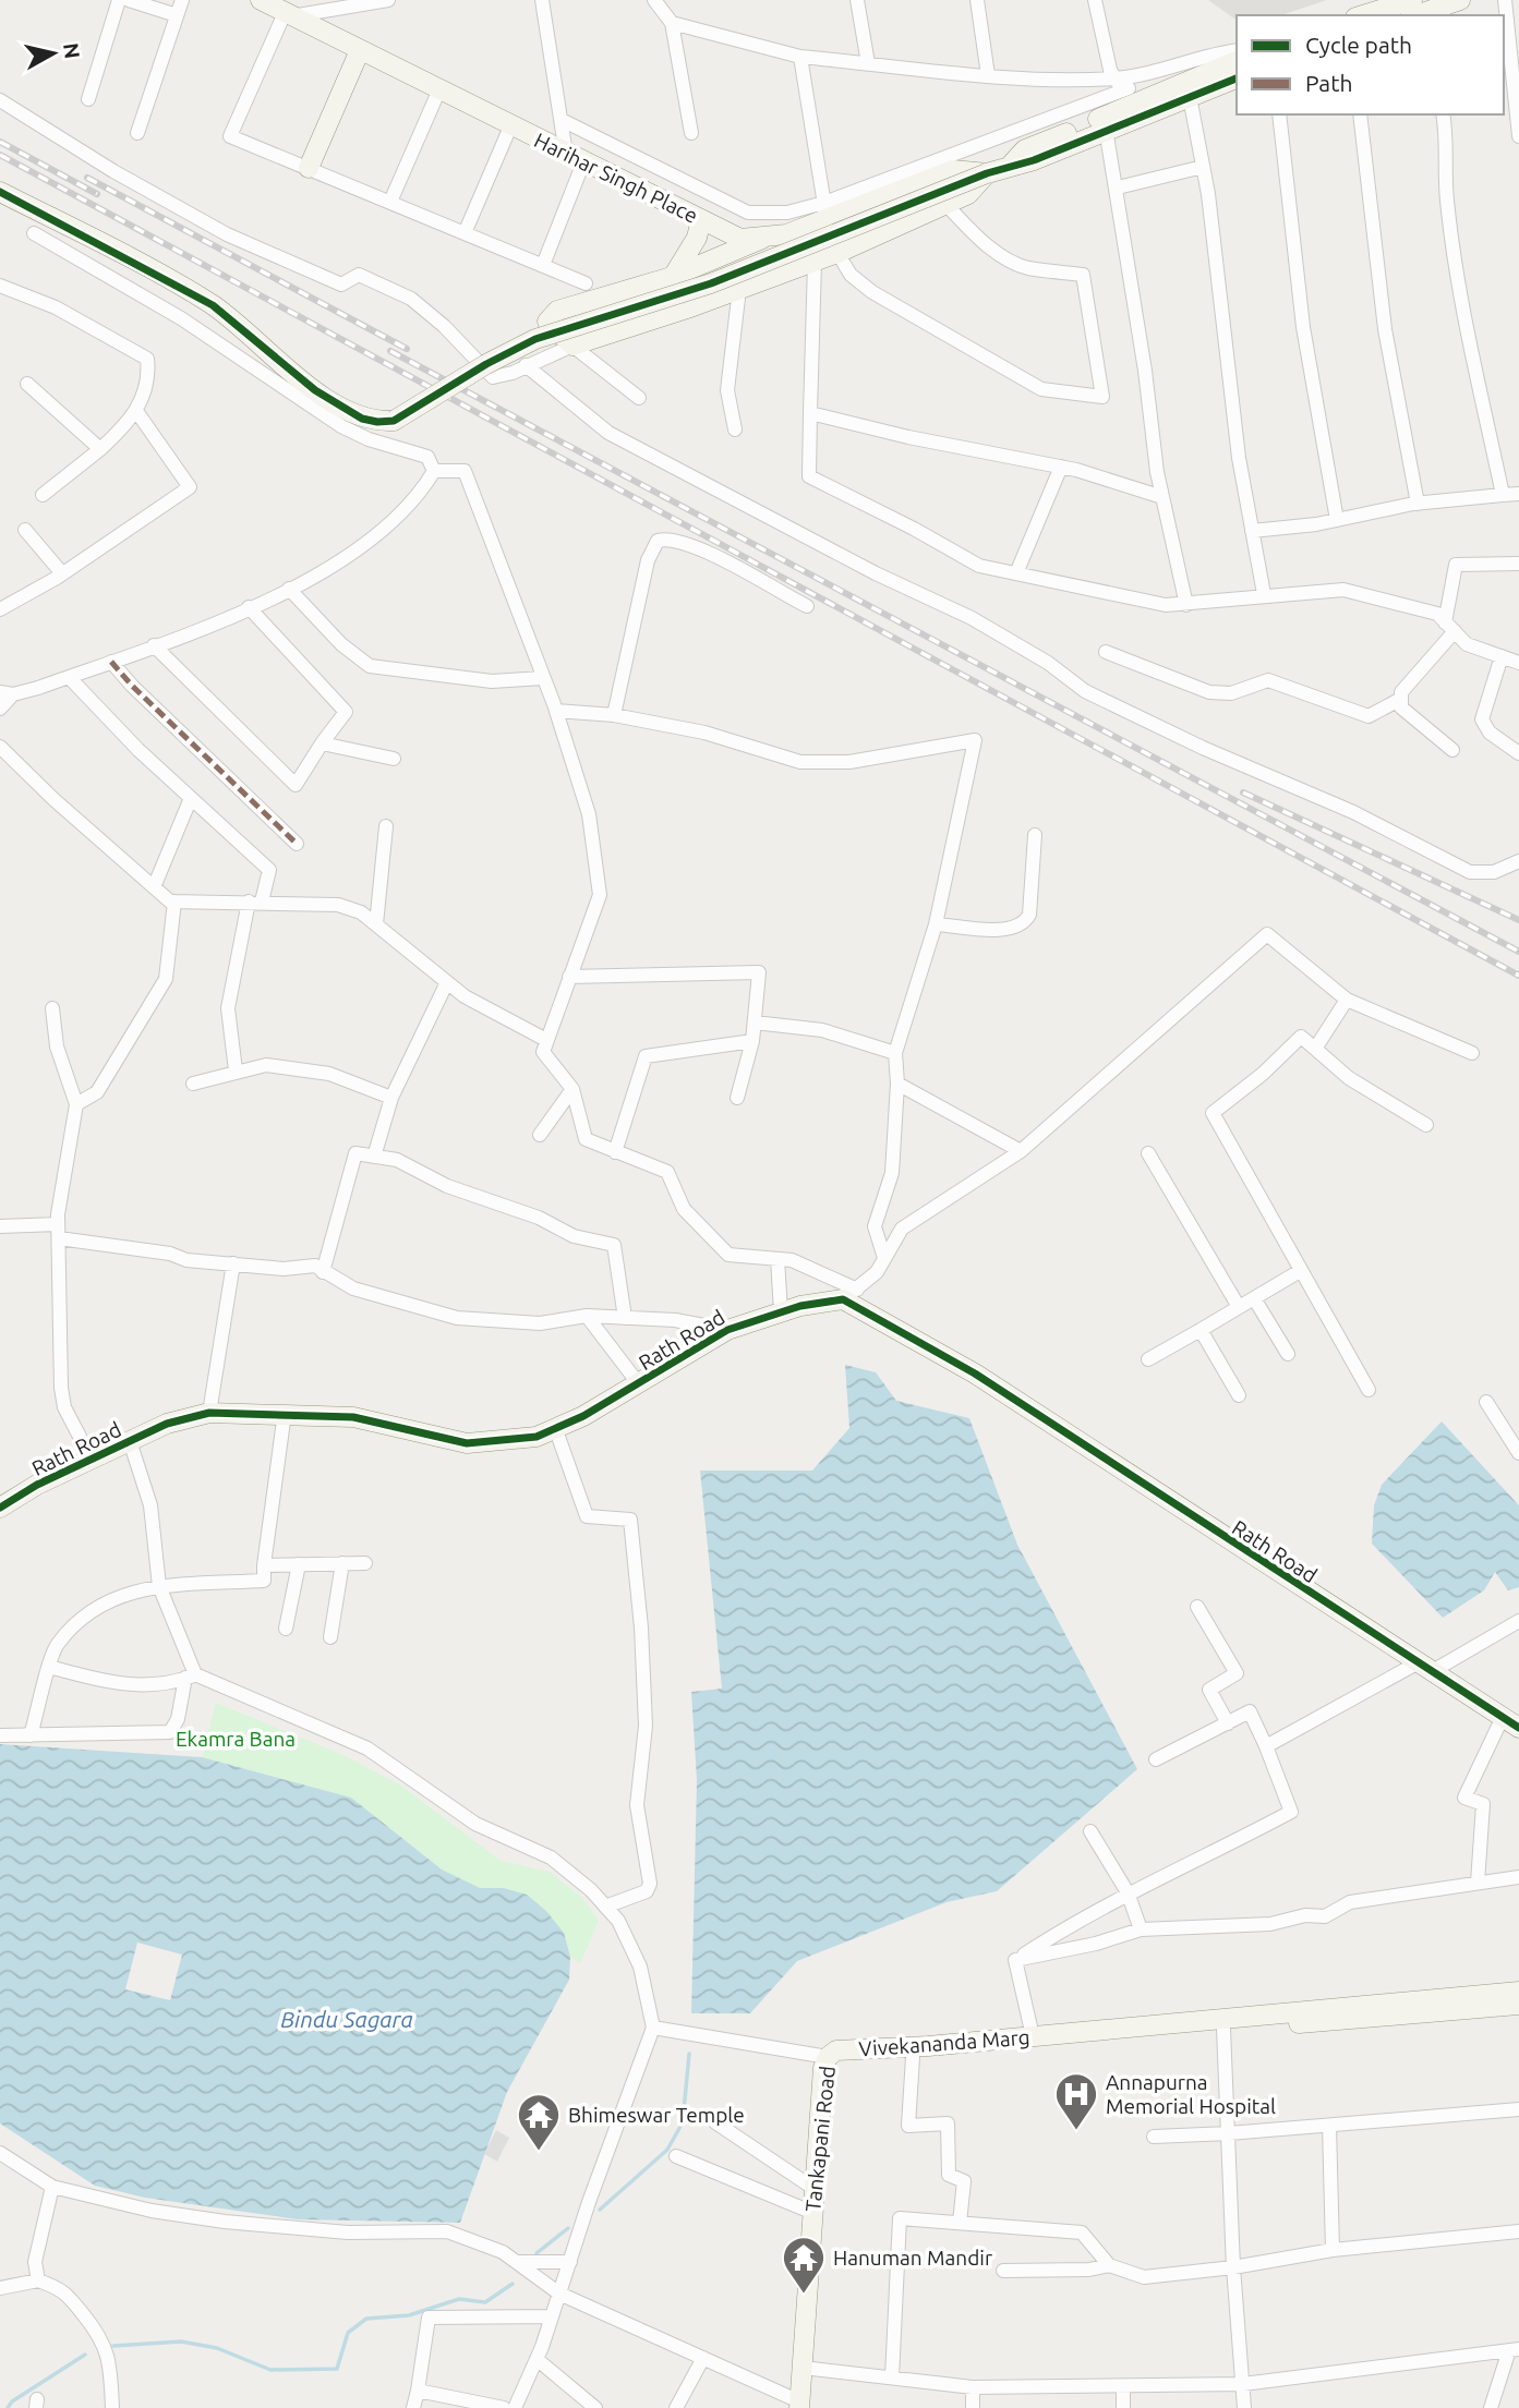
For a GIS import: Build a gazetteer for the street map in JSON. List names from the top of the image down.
{
  "streets": {
    "street": [
      "Harihar Singh Place",
      "Rath Road",
      "Vivekananda Marg",
      "Tankapani Road"
    ]
  },
  "crossings": [
    ["Vivekananda Marg", "Tankapani Road"]
  ],
  "water": ["Bindu Sagara"],
  "parks": ["Ekamra Bana"],
  "places": {
    "hospital": ["Annapurna Memorial Hospital"],
    "temple": ["Bhimeswar Temple", "Hanuman Mandir"]
  },
  "legend": ["Cycle path", "Path"],
  "north": "right"
}
